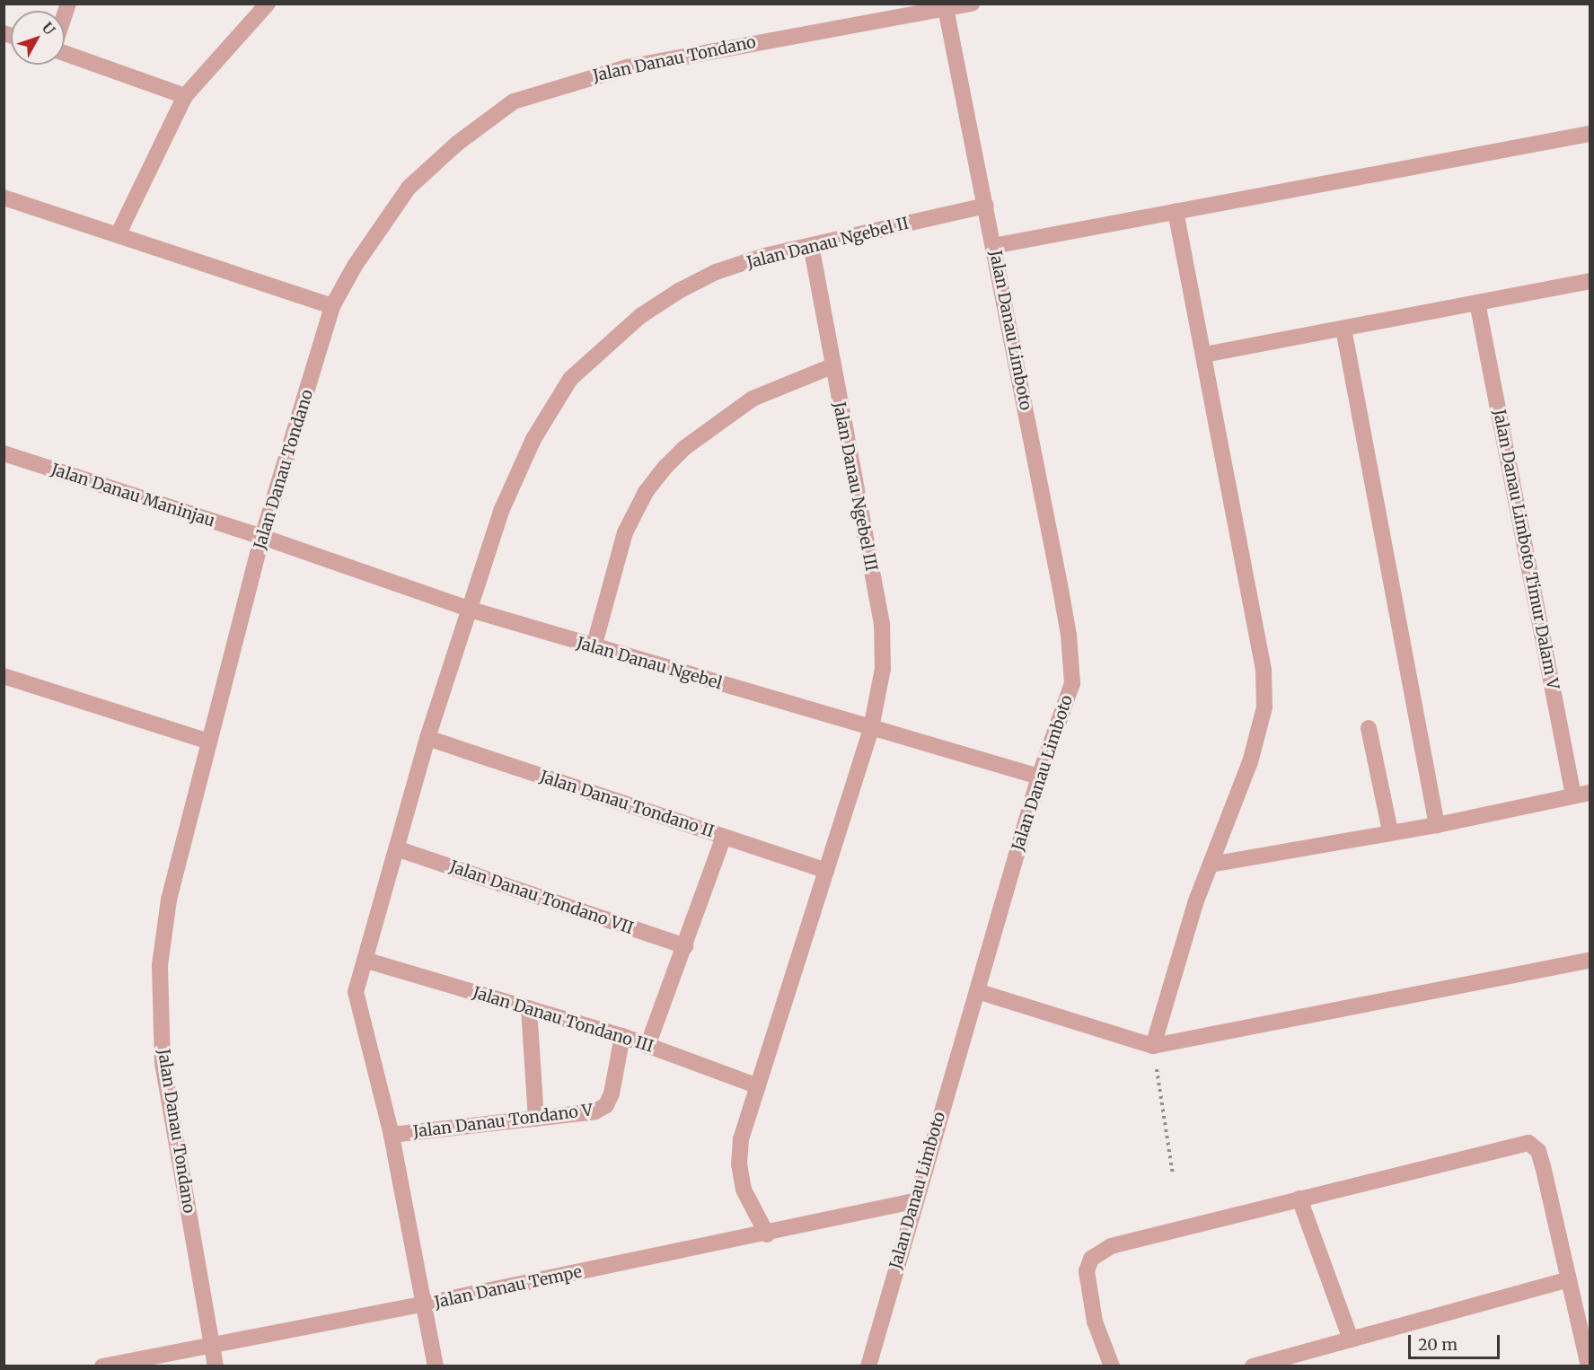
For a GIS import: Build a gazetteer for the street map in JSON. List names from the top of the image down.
{
  "streets": {
    "street": [
      "Jalan Danau Tondano",
      "Jalan Danau Ngebel II",
      "Jalan Danau Limboto",
      "Jalan Danau Ngebel III",
      "Jalan Danau Maninjau",
      "Jalan Danau Limboto Timur Dalam V",
      "Jalan Danau Ngebel",
      "Jalan Danau Tondano II",
      "Jalan Danau Tondano VII",
      "Jalan Danau Tondano III",
      "Jalan Danau Tondano V",
      "Jalan Danau Tempe"
    ]
  },
  "crossings": [
    ["Jalan Danau Tondano", "Jalan Danau Limboto"],
    ["Jalan Danau Tondano", "Jalan Danau Maninjau"],
    ["Jalan Danau Tondano", "Jalan Danau Ngebel"],
    ["Jalan Danau Tondano", "Jalan Danau Tempe"],
    ["Jalan Danau Ngebel II", "Jalan Danau Limboto"],
    ["Jalan Danau Ngebel II", "Jalan Danau Ngebel III"],
    ["Jalan Danau Ngebel II", "Jalan Danau Ngebel"],
    ["Jalan Danau Ngebel II", "Jalan Danau Tondano II"],
    ["Jalan Danau Ngebel II", "Jalan Danau Tondano VII"],
    ["Jalan Danau Ngebel II", "Jalan Danau Tondano III"],
    ["Jalan Danau Ngebel II", "Jalan Danau Tondano V"],
    ["Jalan Danau Ngebel II", "Jalan Danau Tempe"],
    ["Jalan Danau Limboto", "Jalan Danau Ngebel"],
    ["Jalan Danau Limboto", "Jalan Danau Tempe"],
    ["Jalan Danau Ngebel III", "Jalan Danau Ngebel"],
    ["Jalan Danau Ngebel III", "Jalan Danau Tondano II"],
    ["Jalan Danau Ngebel III", "Jalan Danau Tondano III"],
    ["Jalan Danau Ngebel III", "Jalan Danau Tempe"],
    ["Jalan Danau Maninjau", "Jalan Danau Ngebel"],
    ["Jalan Danau Tondano III", "Jalan Danau Tondano V"]
  ],
  "scale_bar": "20 m",
  "north": "top right"
}
